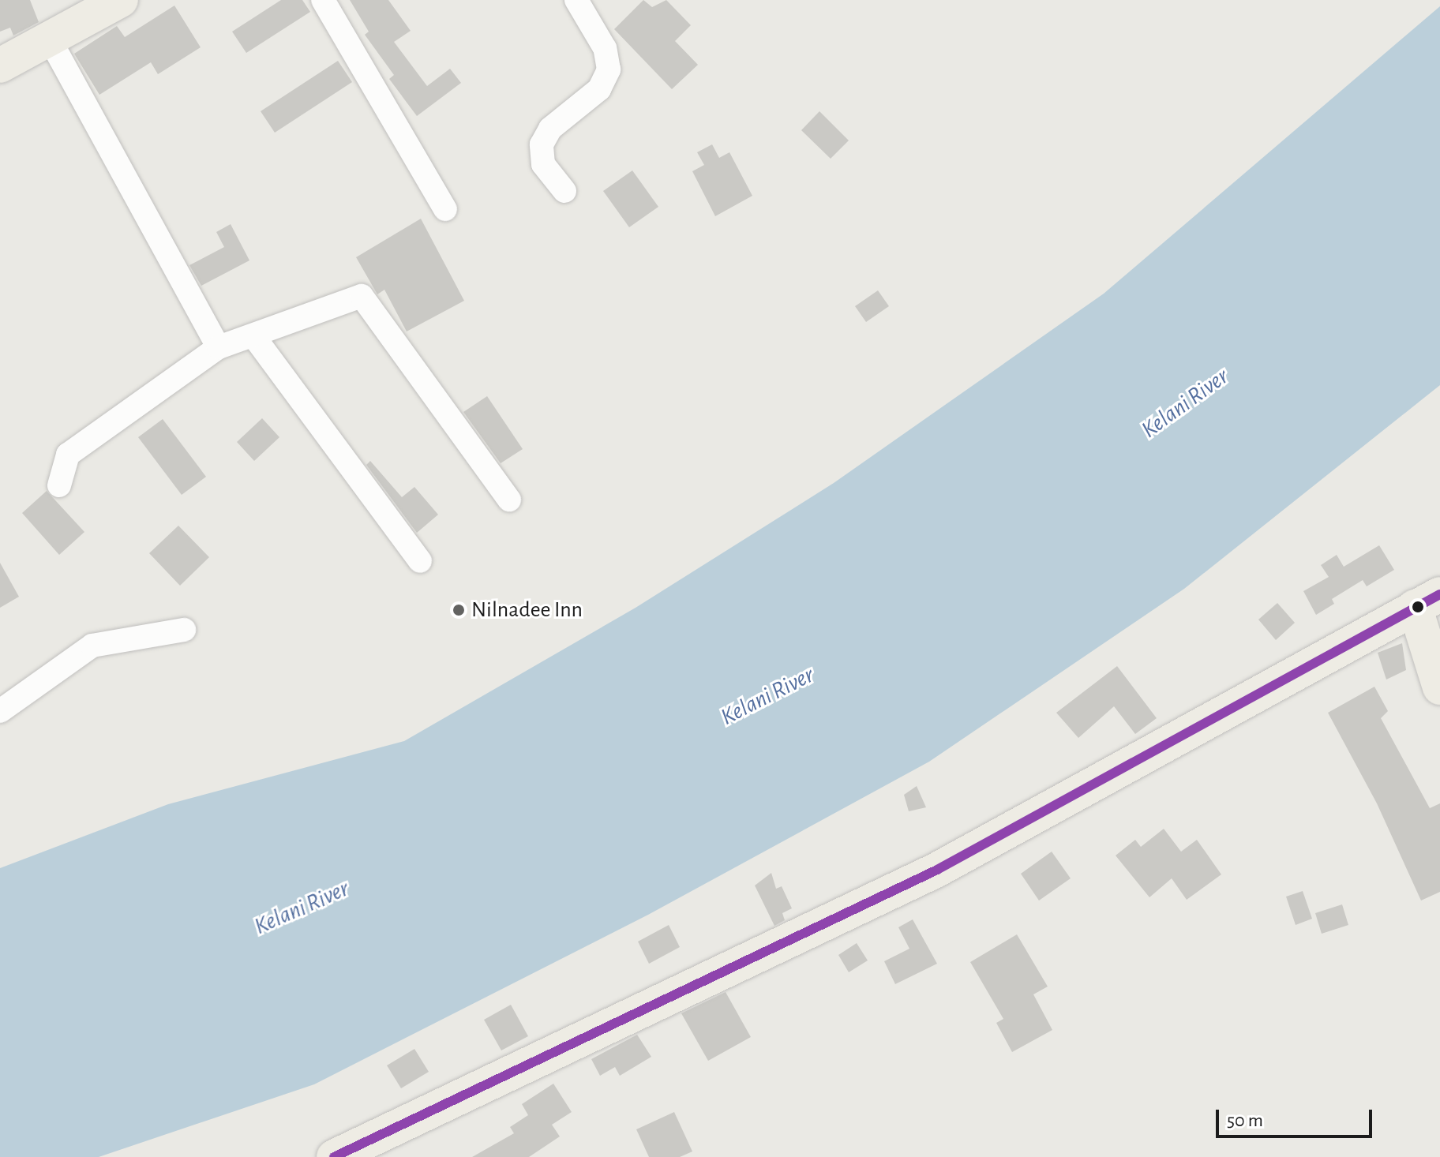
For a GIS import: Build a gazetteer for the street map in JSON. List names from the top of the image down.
{
  "water": ["Kelani River"],
  "places": ["Nilnadee Inn"],
  "scale_bar": "50 m"
}
